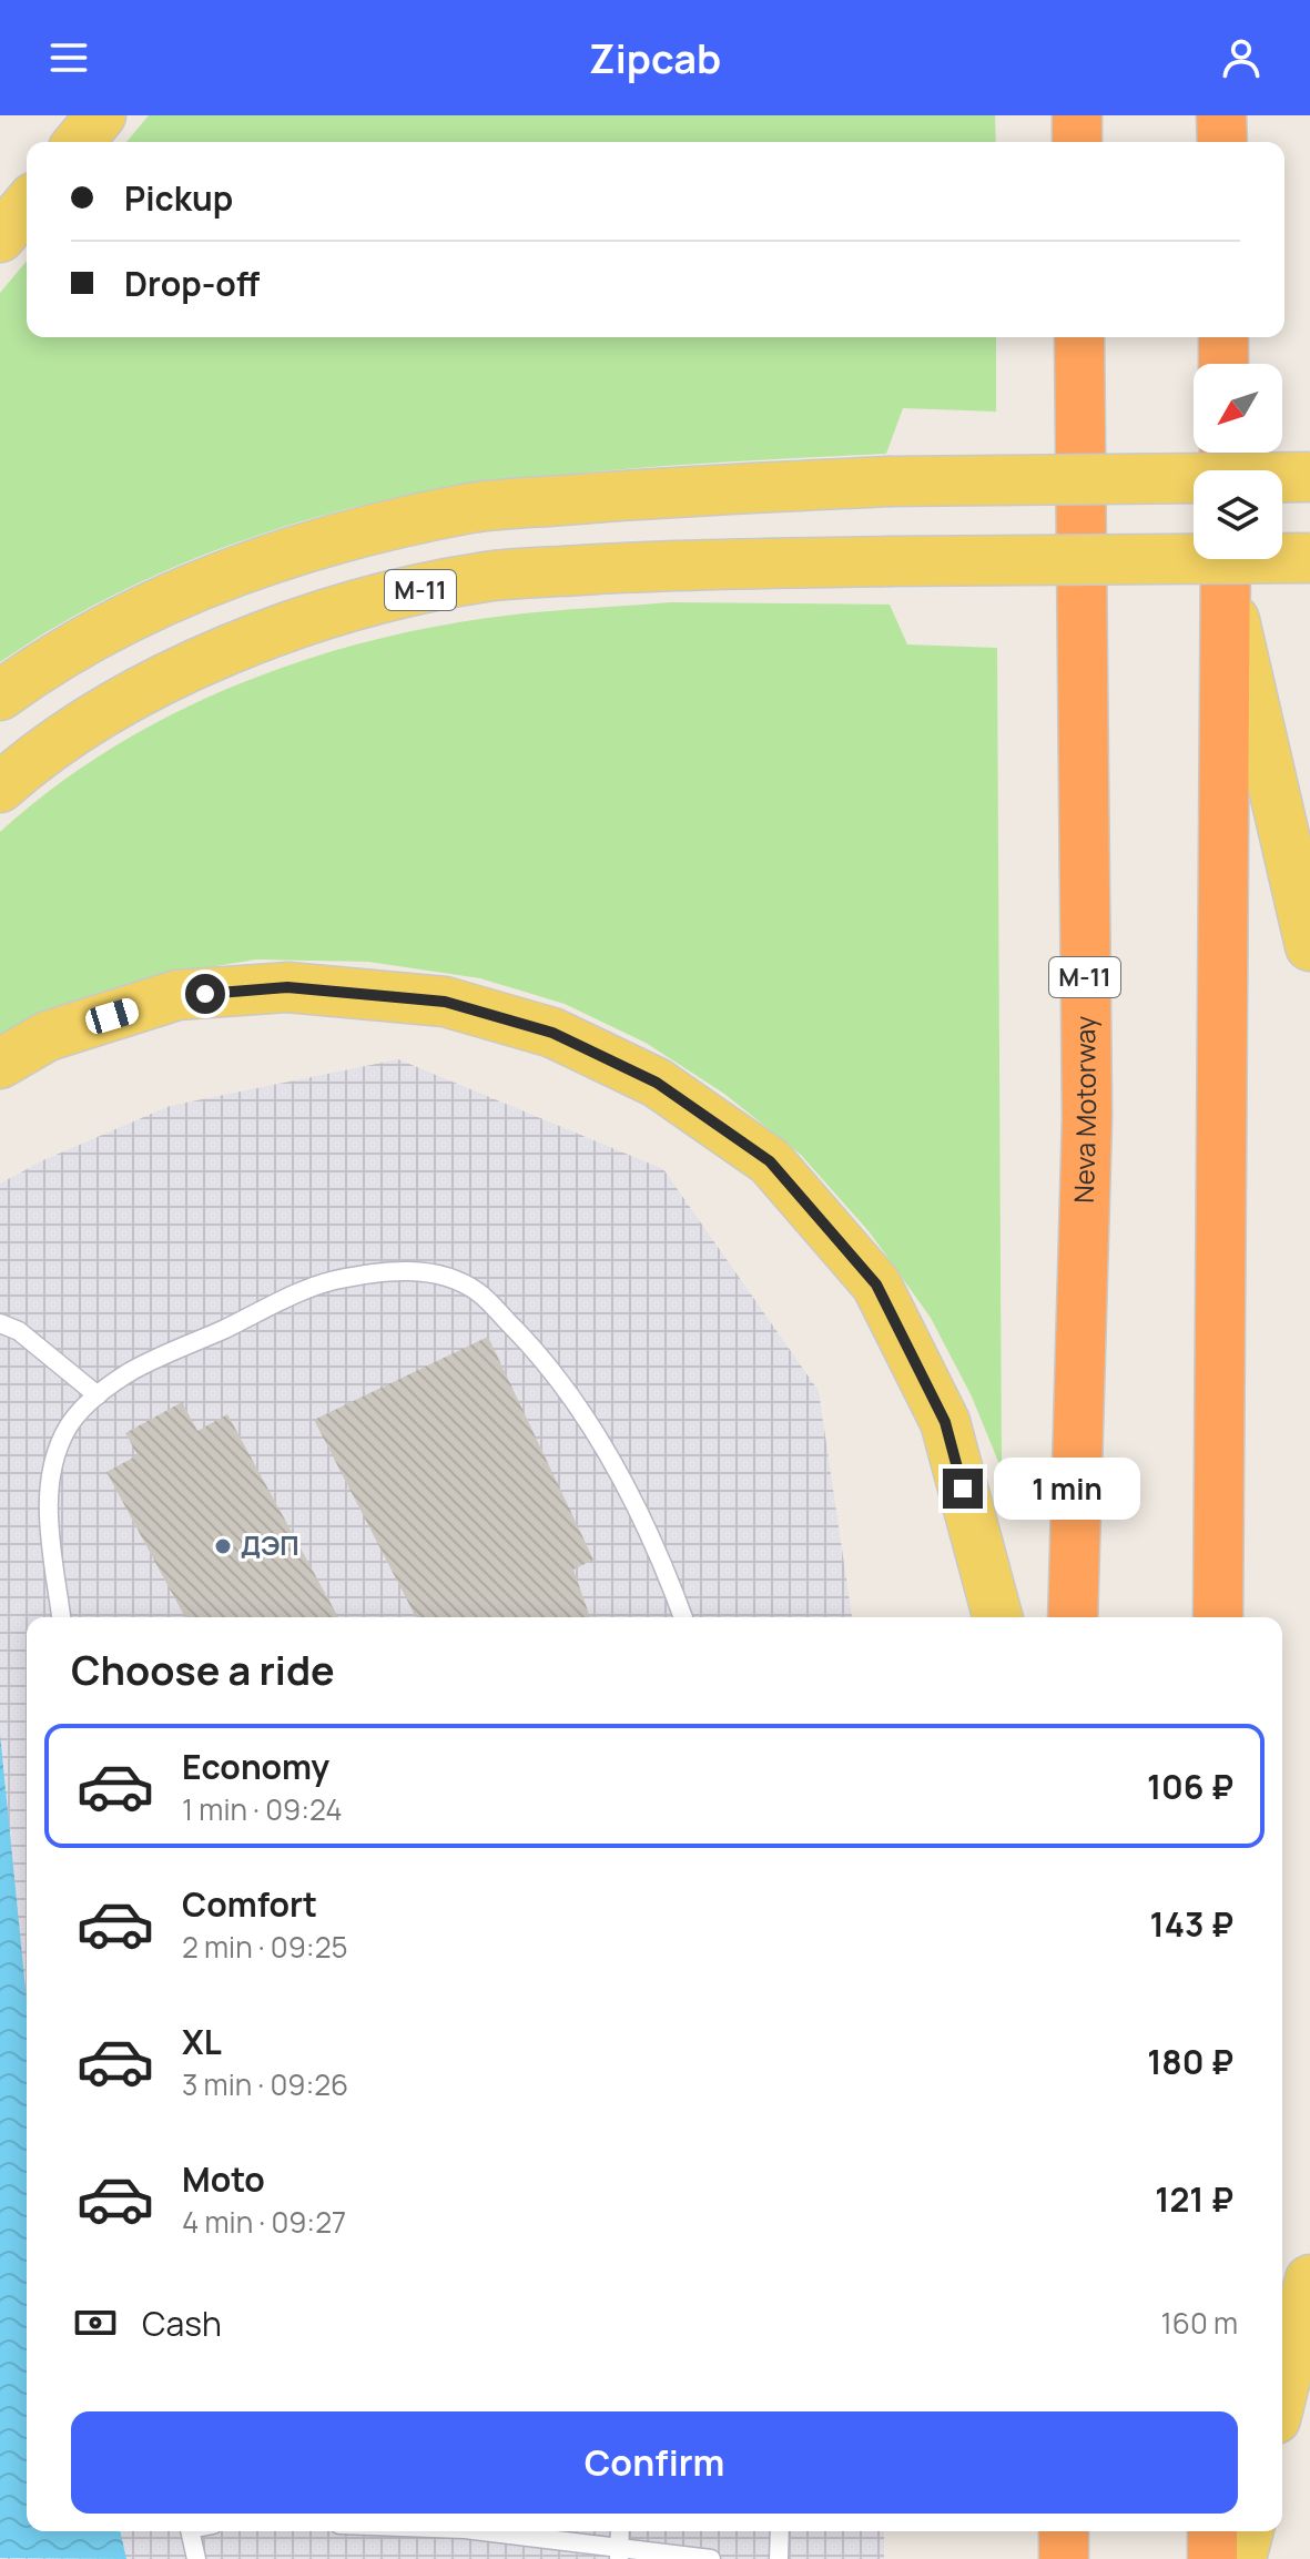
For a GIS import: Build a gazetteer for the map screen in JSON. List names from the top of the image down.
{
  "streets": {
    "highway": ["М-11", "Neva Motorway"]
  },
  "places": ["ДЭП"],
  "north": "bottom left",
  "page": {
    "header": "Zipcab",
    "banner": ["Pickup", "Drop-off"],
    "bubble": "1 min",
    "heading": "Choose a ride",
    "list": [
      {
        "name": "Economy",
        "note": "1 min · 09:24",
        "value": "106 ₽"
      },
      {
        "name": "Comfort",
        "note": "2 min · 09:25",
        "value": "143 ₽"
      },
      {
        "name": "XL",
        "note": "3 min · 09:26",
        "value": "180 ₽"
      },
      {
        "name": "Moto",
        "note": "4 min · 09:27",
        "value": "121 ₽"
      }
    ],
    "pay": ["Cash", "160 m"],
    "buttons": "Confirm"
  }
}
